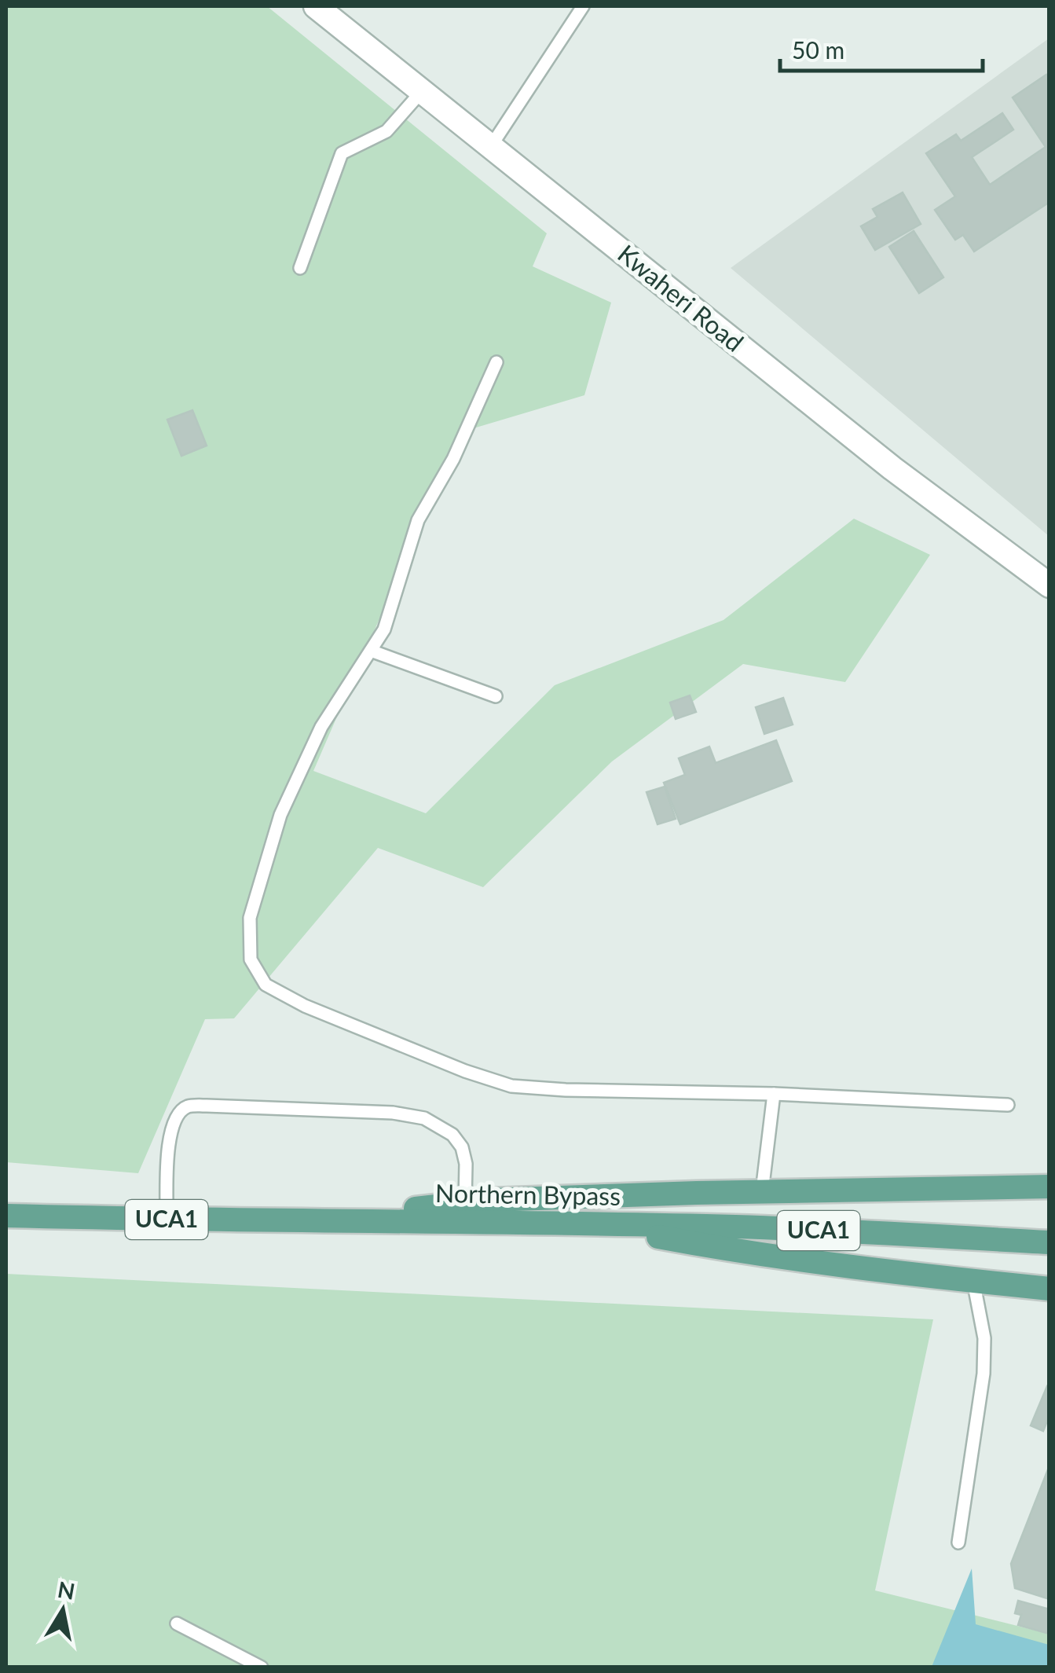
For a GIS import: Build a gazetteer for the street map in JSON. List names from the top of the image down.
{
  "streets": {
    "main road": ["Northern Bypass", "UCA1"],
    "street": ["Kwaheri Road"]
  },
  "scale_bar": "50 m",
  "north": "top"
}
